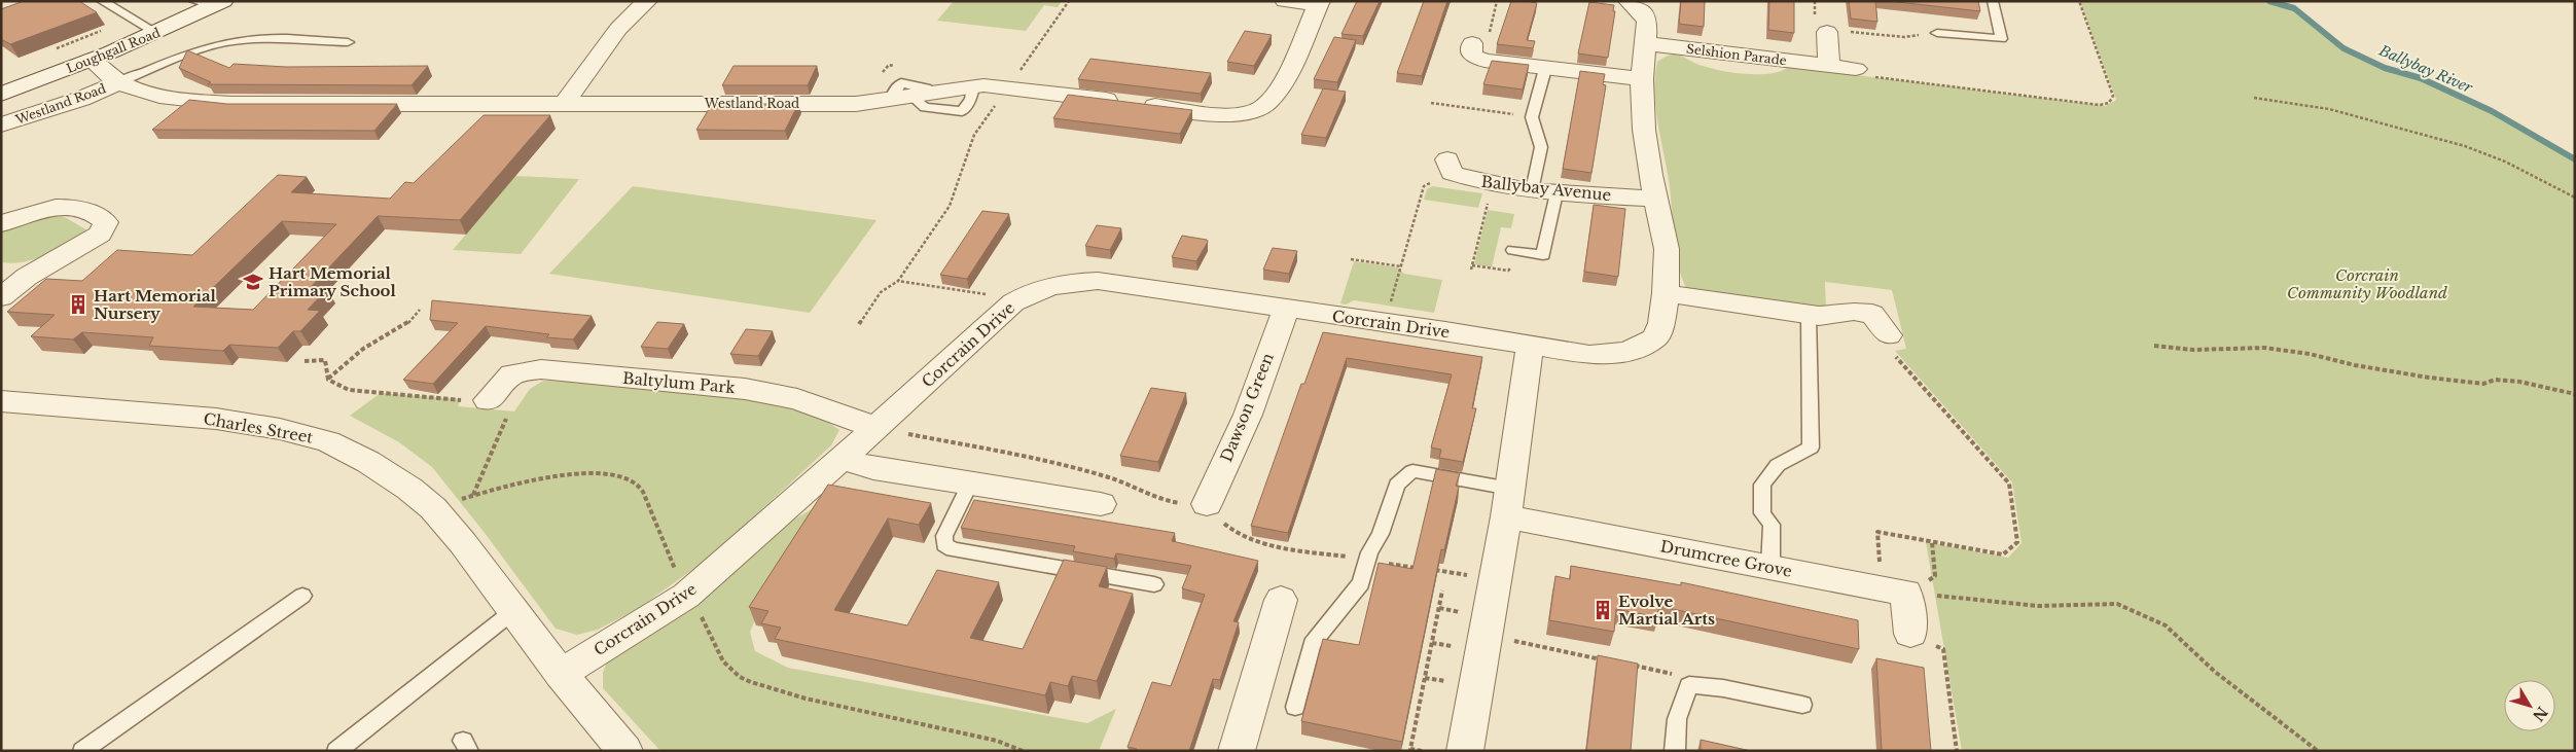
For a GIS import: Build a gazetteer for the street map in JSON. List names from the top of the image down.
{
  "streets": {
    "street": [
      "Loughgall Road",
      "Selshion Parade",
      "Westland Road",
      "Ballybay Avenue",
      "Corcrain Drive",
      "Baltylum Park",
      "Dawson Green",
      "Charles Street",
      "Drumcree Grove"
    ]
  },
  "crossings": [
    ["Loughgall Road", "Westland Road"],
    ["Selshion Parade", "Corcrain Drive"],
    ["Ballybay Avenue", "Corcrain Drive"],
    ["Corcrain Drive", "Baltylum Park"],
    ["Corcrain Drive", "Dawson Green"],
    ["Corcrain Drive", "Charles Street"]
  ],
  "water": ["Ballybay River"],
  "parks": ["Corcrain Community Woodland"],
  "places": {
    "school or university": ["Hart Memorial Primary School"],
    "building": ["Hart Memorial Nursery", "Evolve Martial Arts"]
  },
  "north": "bottom right"
}
